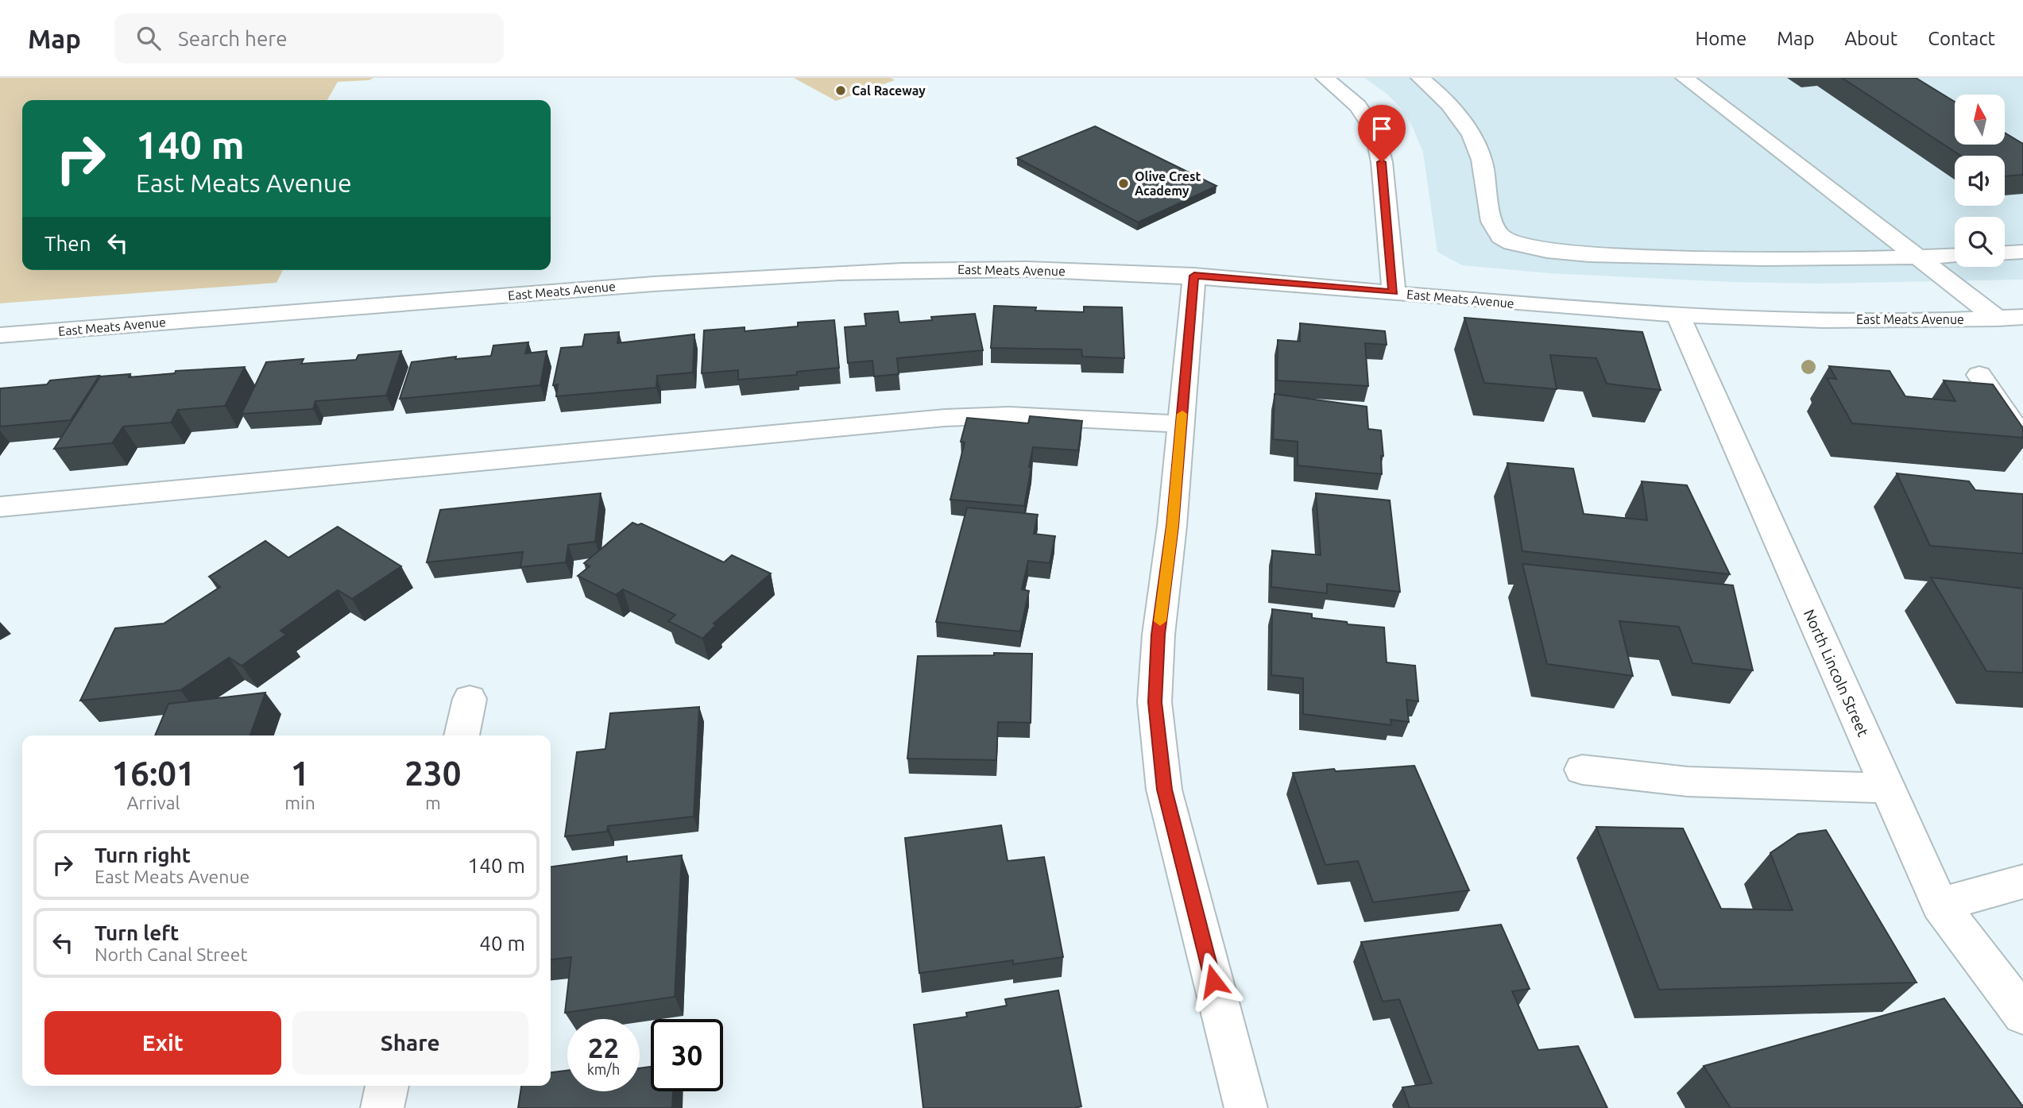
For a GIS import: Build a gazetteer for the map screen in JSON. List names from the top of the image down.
{
  "streets": {
    "street": ["East Meats Avenue", "North Lincoln Street"]
  },
  "crossings": [
    ["East Meats Avenue", "North Lincoln Street"]
  ],
  "places": ["Cal Raceway", "Olive Crest Academy"],
  "north": "top",
  "page": {
    "header": "Map",
    "search": "Search here",
    "nav": [
      "Home",
      "Map",
      "About",
      "Contact"
    ],
    "turn": ["140 m", "East Meats Avenue"],
    "then": "Then",
    "eta": [
      "16:01",
      "Arrival",
      "1",
      "min",
      "230",
      "m"
    ],
    "list": [
      {
        "name": "Turn right",
        "note": "East Meats Avenue",
        "value": "140 m"
      },
      {
        "name": "Turn left",
        "note": "North Canal Street",
        "value": "40 m"
      }
    ],
    "buttons": ["Exit", "Share"],
    "speed": "22 km/h",
    "limit": "30"
  }
}
